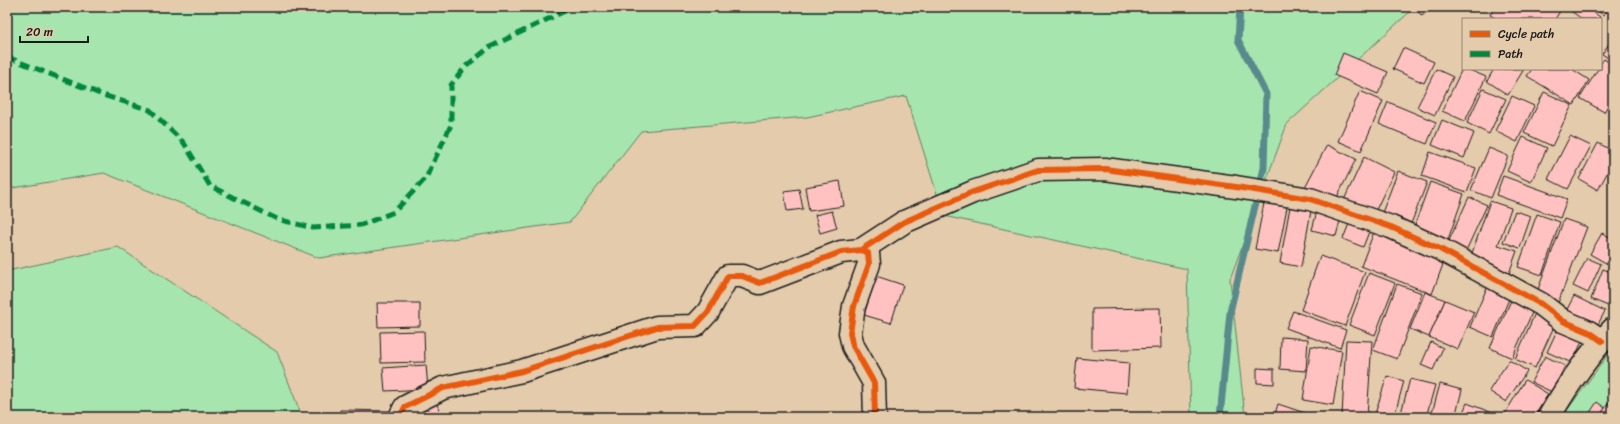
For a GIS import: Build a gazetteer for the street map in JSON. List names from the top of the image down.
{
  "legend": ["Cycle path", "Path"],
  "scale_bar": "20 m"
}
